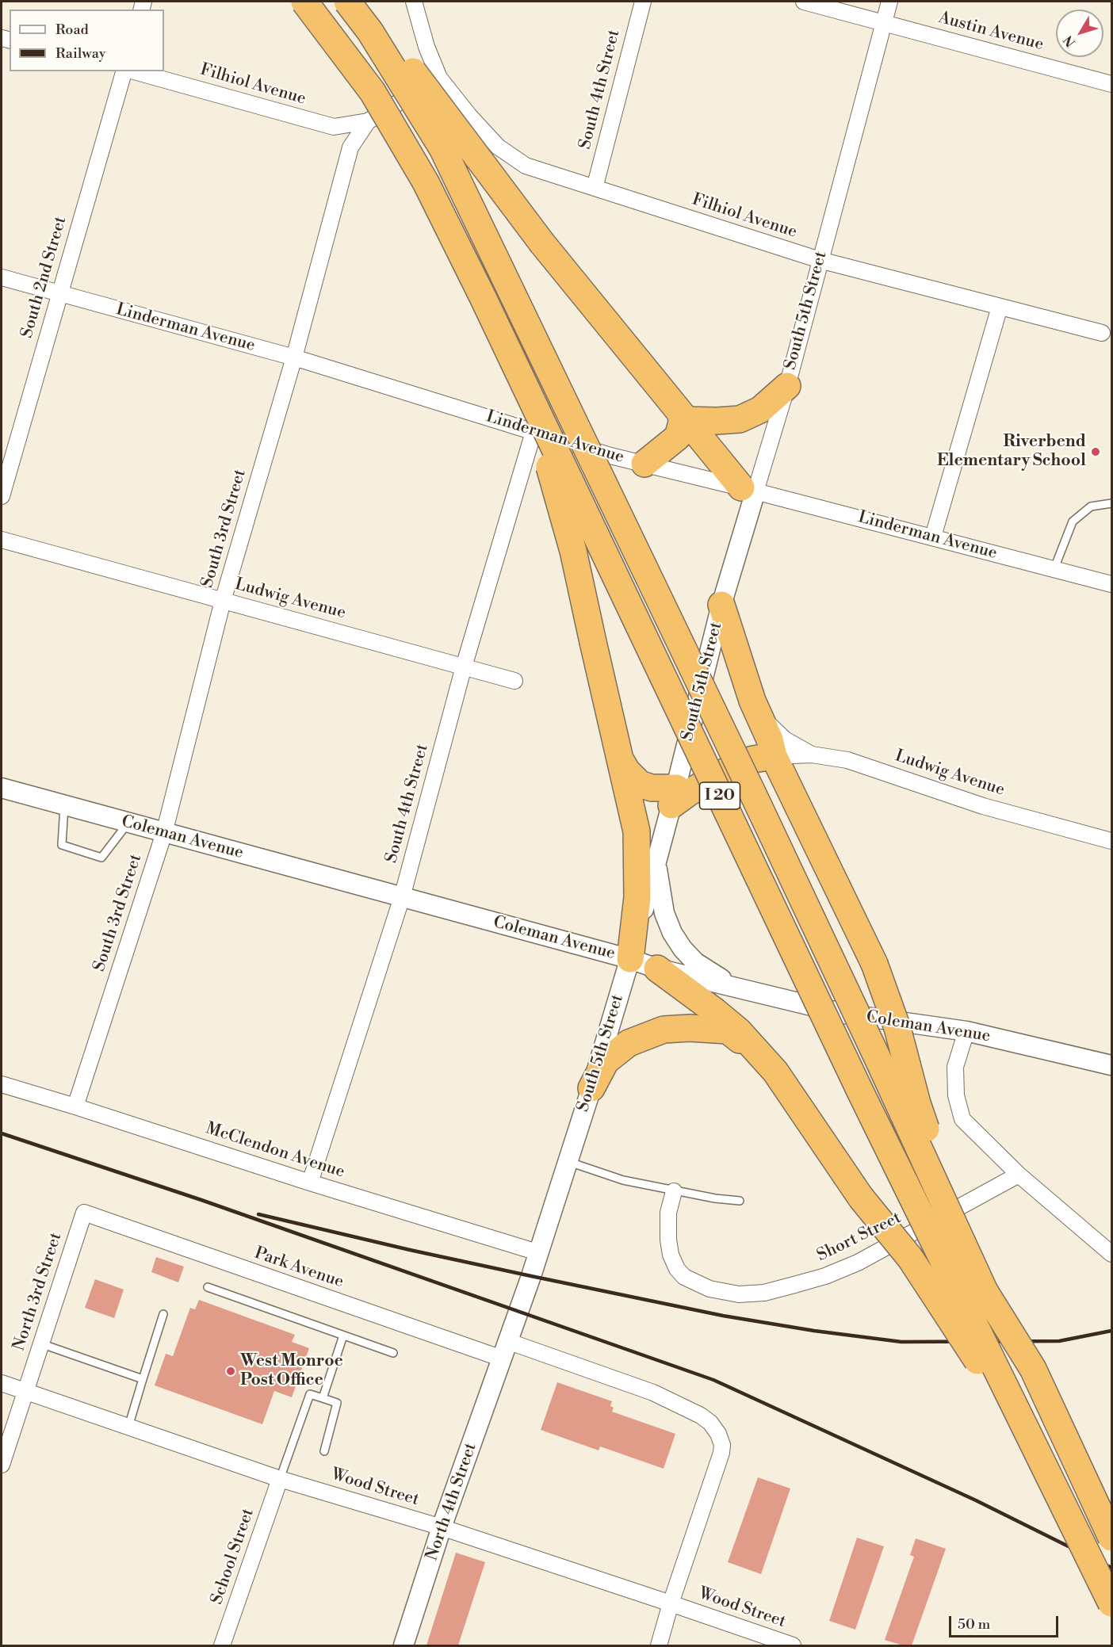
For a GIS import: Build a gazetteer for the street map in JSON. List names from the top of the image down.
{
  "streets": {
    "highway": ["I 20"],
    "street": [
      "Austin Avenue",
      "Filhiol Avenue",
      "South 4th Street",
      "South 2nd Street",
      "South 5th Street",
      "Linderman Avenue",
      "South 3rd Street",
      "Ludwig Avenue",
      "Coleman Avenue",
      "McClendon Avenue",
      "Short Street",
      "Park Avenue",
      "North 3rd Street",
      "Wood Street",
      "North 4th Street",
      "School Street"
    ]
  },
  "crossings": [
    ["Austin Avenue", "South 5th Street"],
    ["Filhiol Avenue", "South 4th Street"],
    ["Filhiol Avenue", "South 5th Street"],
    ["Filhiol Avenue", "South 3rd Street"],
    ["South 4th Street", "Linderman Avenue"],
    ["South 4th Street", "Ludwig Avenue"],
    ["South 4th Street", "Coleman Avenue"],
    ["South 4th Street", "McClendon Avenue"],
    ["South 2nd Street", "Linderman Avenue"],
    ["South 5th Street", "Linderman Avenue"],
    ["South 5th Street", "Coleman Avenue"],
    ["South 5th Street", "McClendon Avenue"],
    ["South 5th Street", "Park Avenue"],
    ["South 5th Street", "North 4th Street"],
    ["Linderman Avenue", "South 3rd Street"],
    ["South 3rd Street", "Ludwig Avenue"],
    ["South 3rd Street", "Coleman Avenue"],
    ["South 3rd Street", "McClendon Avenue"],
    ["Park Avenue", "North 3rd Street"],
    ["Park Avenue", "Wood Street"],
    ["Park Avenue", "North 4th Street"],
    ["North 3rd Street", "Wood Street"],
    ["Wood Street", "North 4th Street"],
    ["Wood Street", "School Street"]
  ],
  "places": ["Riverbend Elementary School", "West Monroe Post Office"],
  "legend": ["Road", "Railway"],
  "scale_bar": "50 m",
  "north": "bottom left"
}
